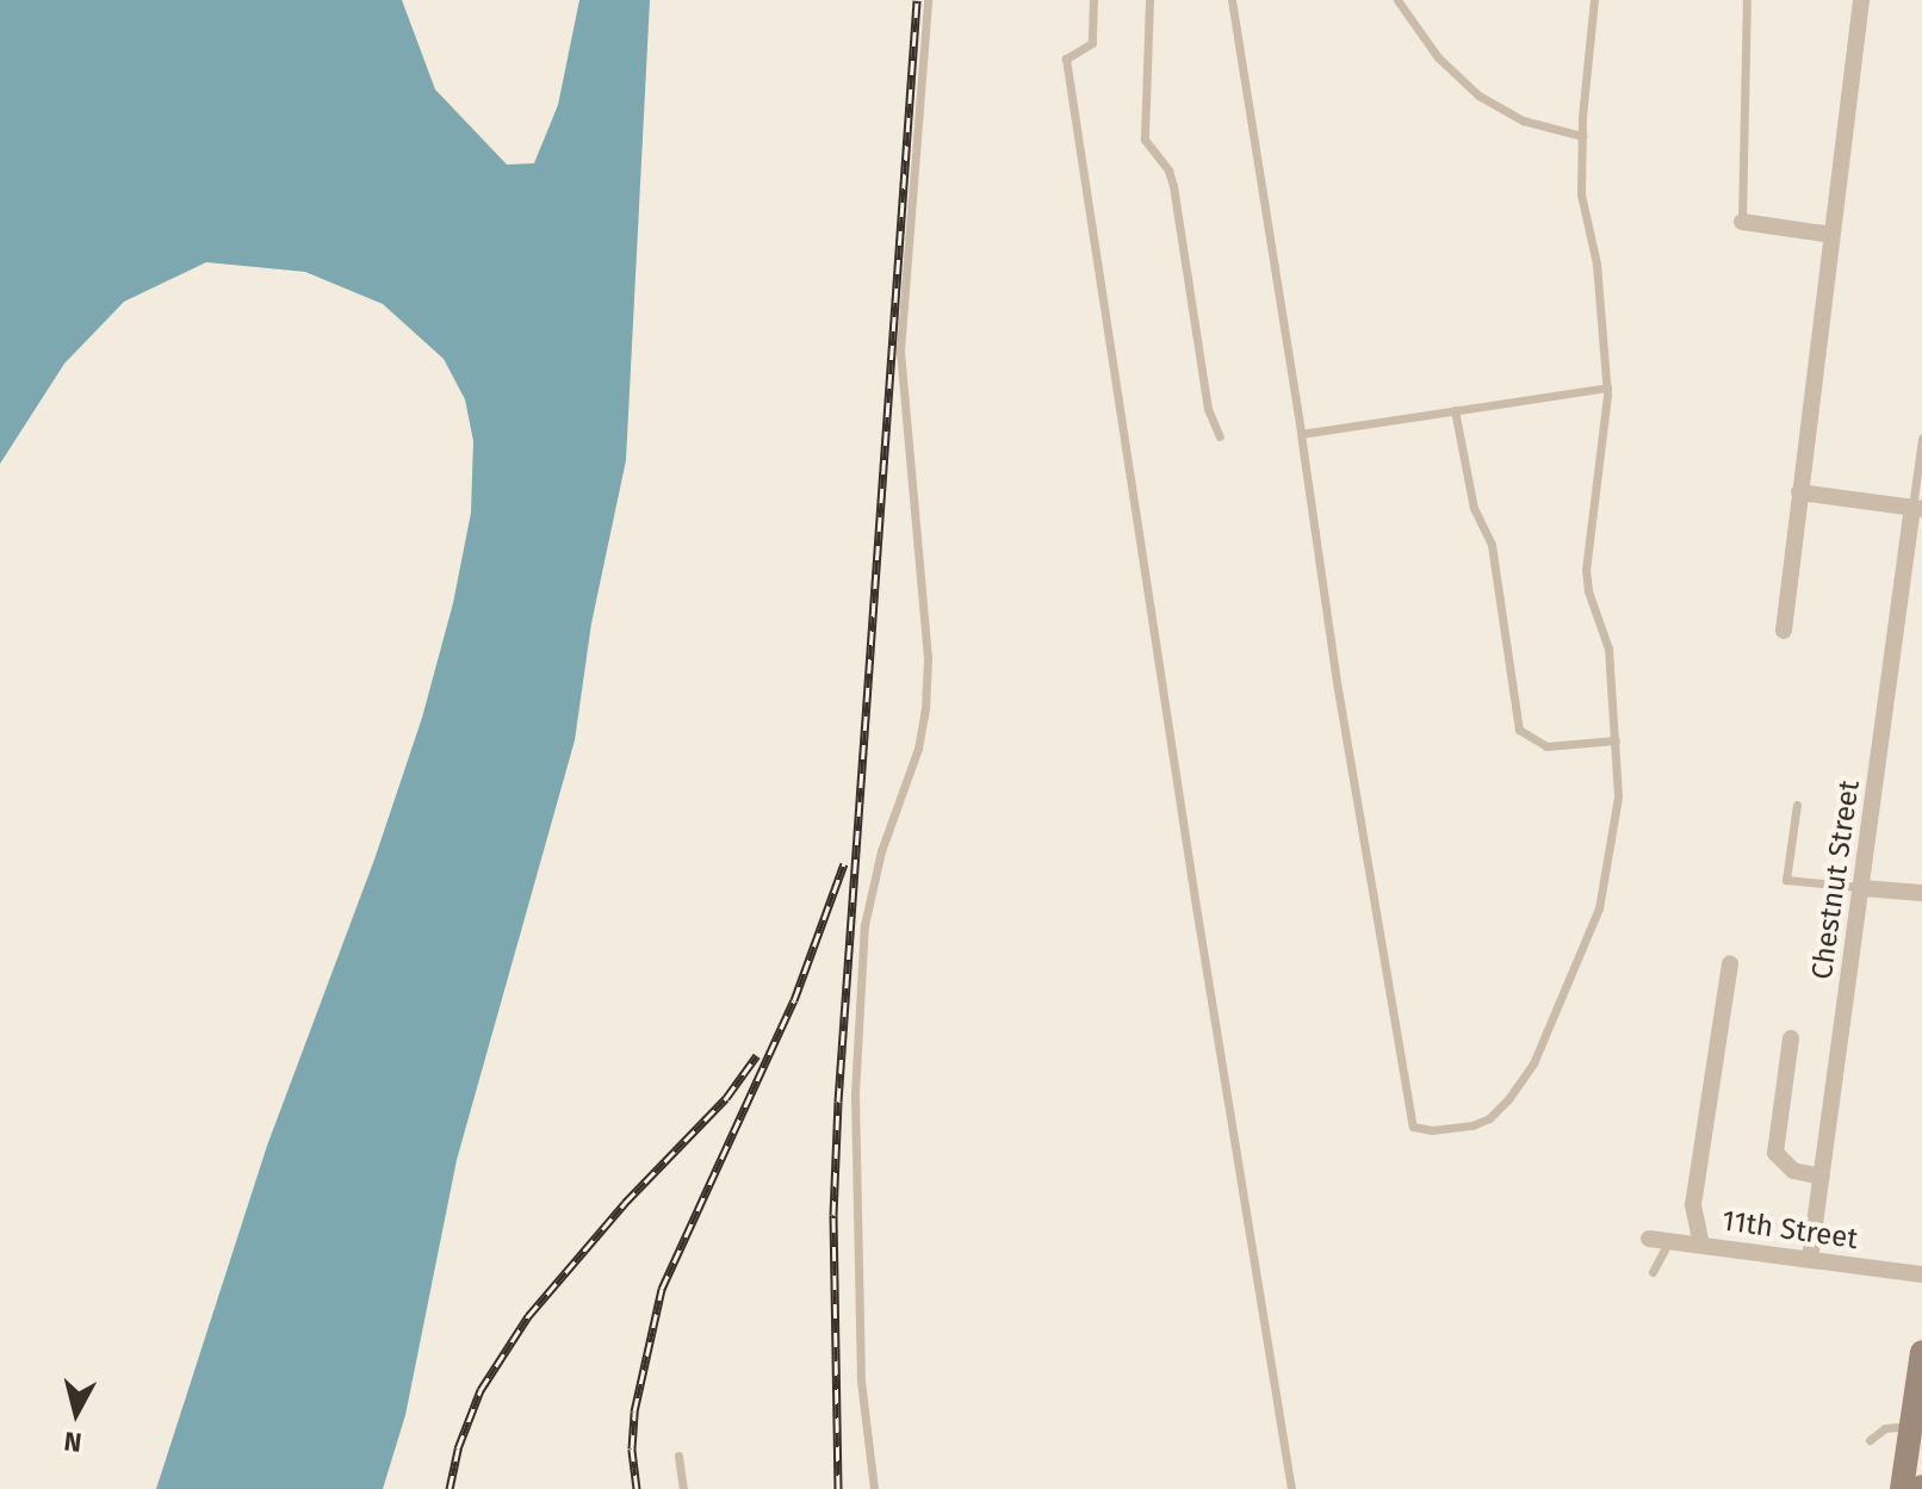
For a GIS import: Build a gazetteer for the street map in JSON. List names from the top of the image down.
{
  "streets": {
    "street": ["Chestnut Street", "11th Street"]
  },
  "crossings": [
    ["Chestnut Street", "11th Street"]
  ],
  "north": "bottom"
}
